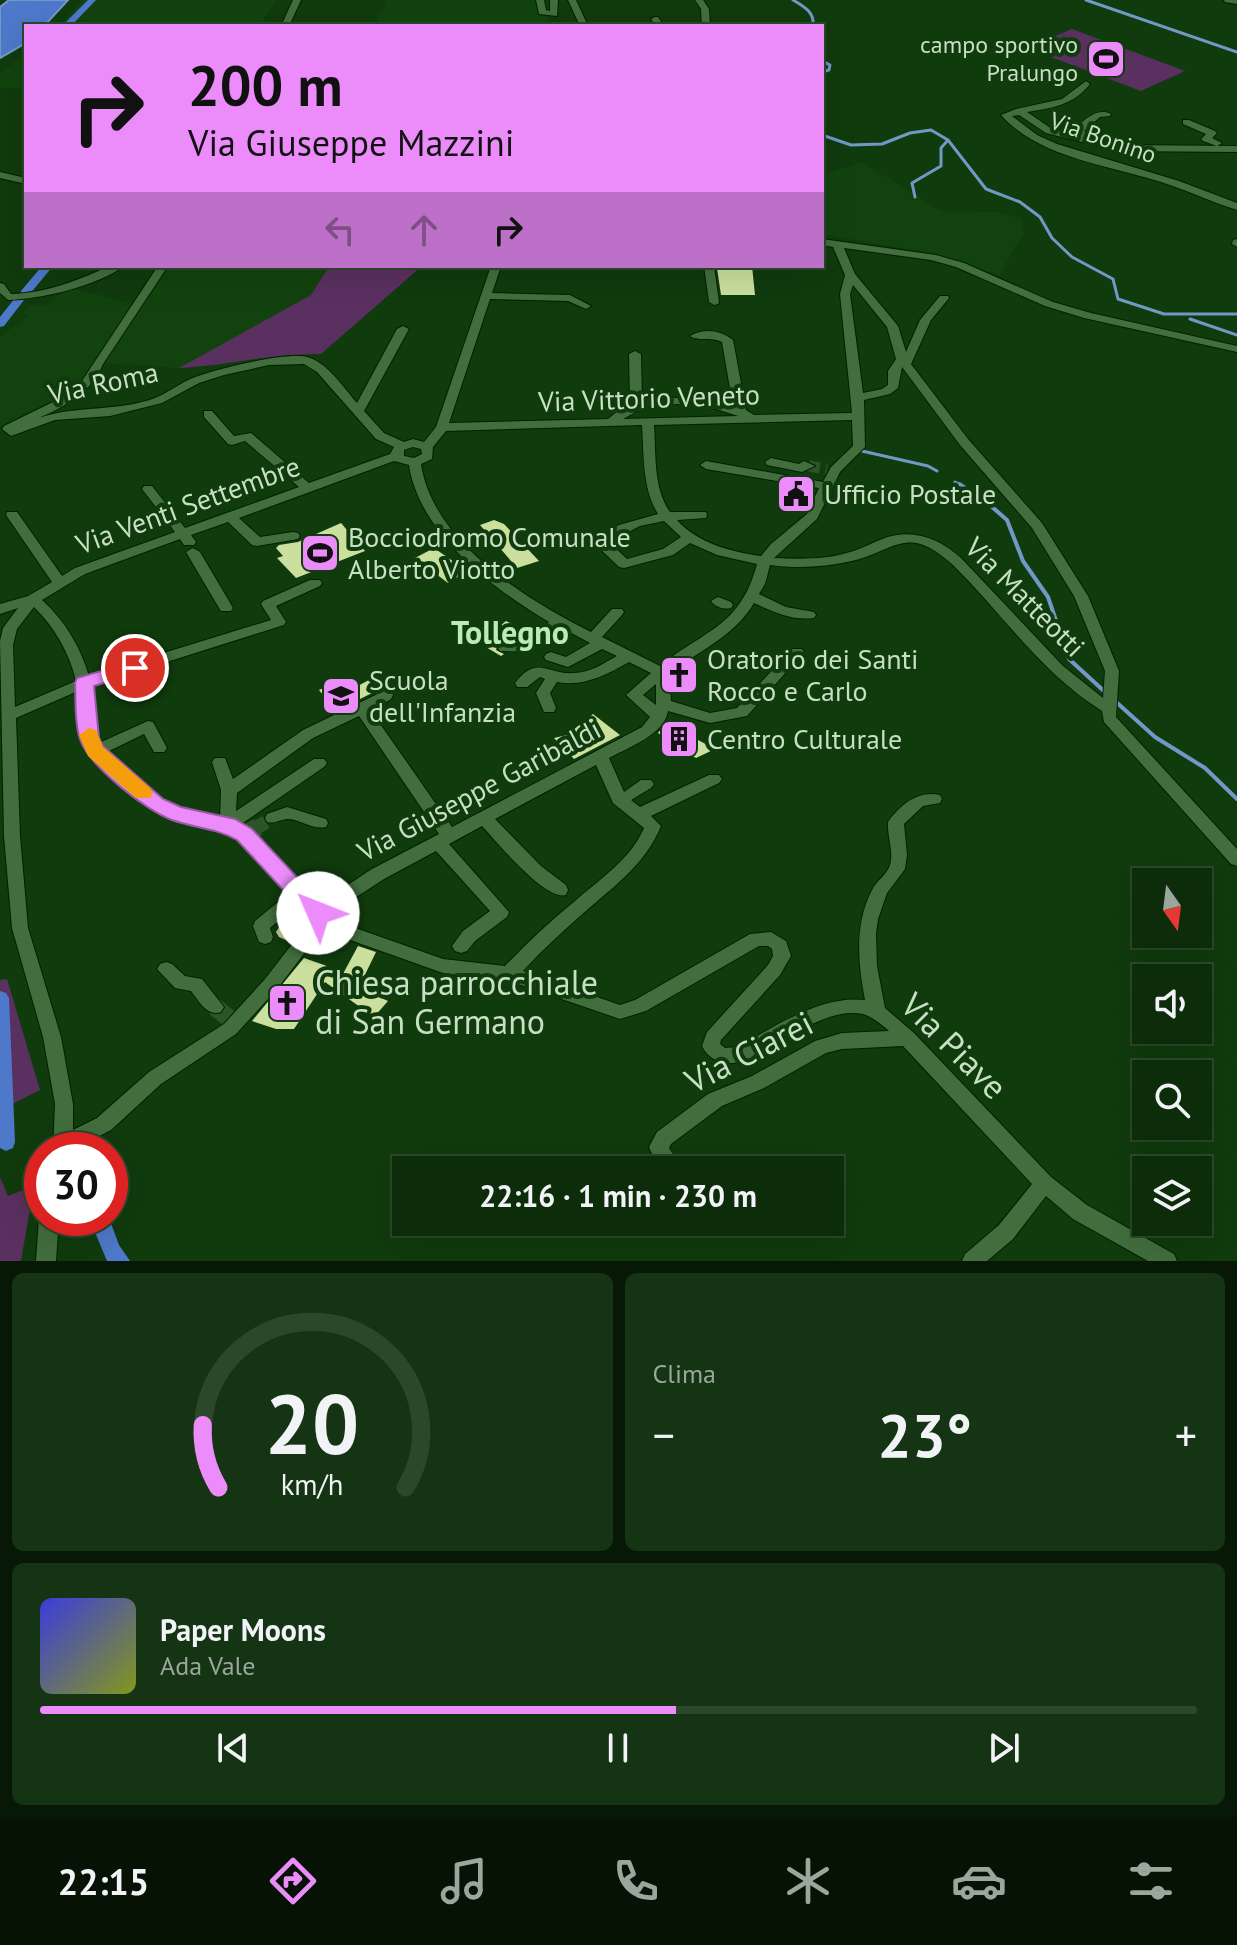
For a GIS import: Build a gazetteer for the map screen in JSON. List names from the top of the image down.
{
  "streets": {
    "street": [
      "Via Bonino",
      "Via Roma",
      "Via Vittorio Veneto",
      "Via Venti Settembre",
      "Via Matteotti",
      "Via Giuseppe Garibaldi",
      "Via Piave",
      "Via Ciarei"
    ]
  },
  "crossings": [
    ["Via Roma", "Via Venti Settembre"],
    ["Via Vittorio Veneto", "Via Matteotti"],
    ["Via Giuseppe Garibaldi", "Via Piave"],
    ["Via Piave", "Via Ciarei"]
  ],
  "districts": ["Tollegno"],
  "places": {
    "sports": ["campo sportivo Pralungo", "Bocciodromo Comunale Alberto Viotto"],
    "public building": ["Ufficio Postale"],
    "church": ["Oratorio dei Santi Rocco e Carlo", "Chiesa parrocchiale di San Germano"],
    "school or university": ["Scuola dell'Infanzia"],
    "building": ["Centro Culturale"]
  },
  "north": "bottom",
  "page": {
    "turn": ["200 m", "Via Giuseppe Mazzini"],
    "limit": "30",
    "trip": "22:16 · 1 min · 230 m",
    "tile": "Clima",
    "heat": ["−", "23°", "+"],
    "song": ["Paper Moons", "Ada Vale"],
    "tabs": "22:15",
    "gauge": ["20", "km/h"]
  }
}
